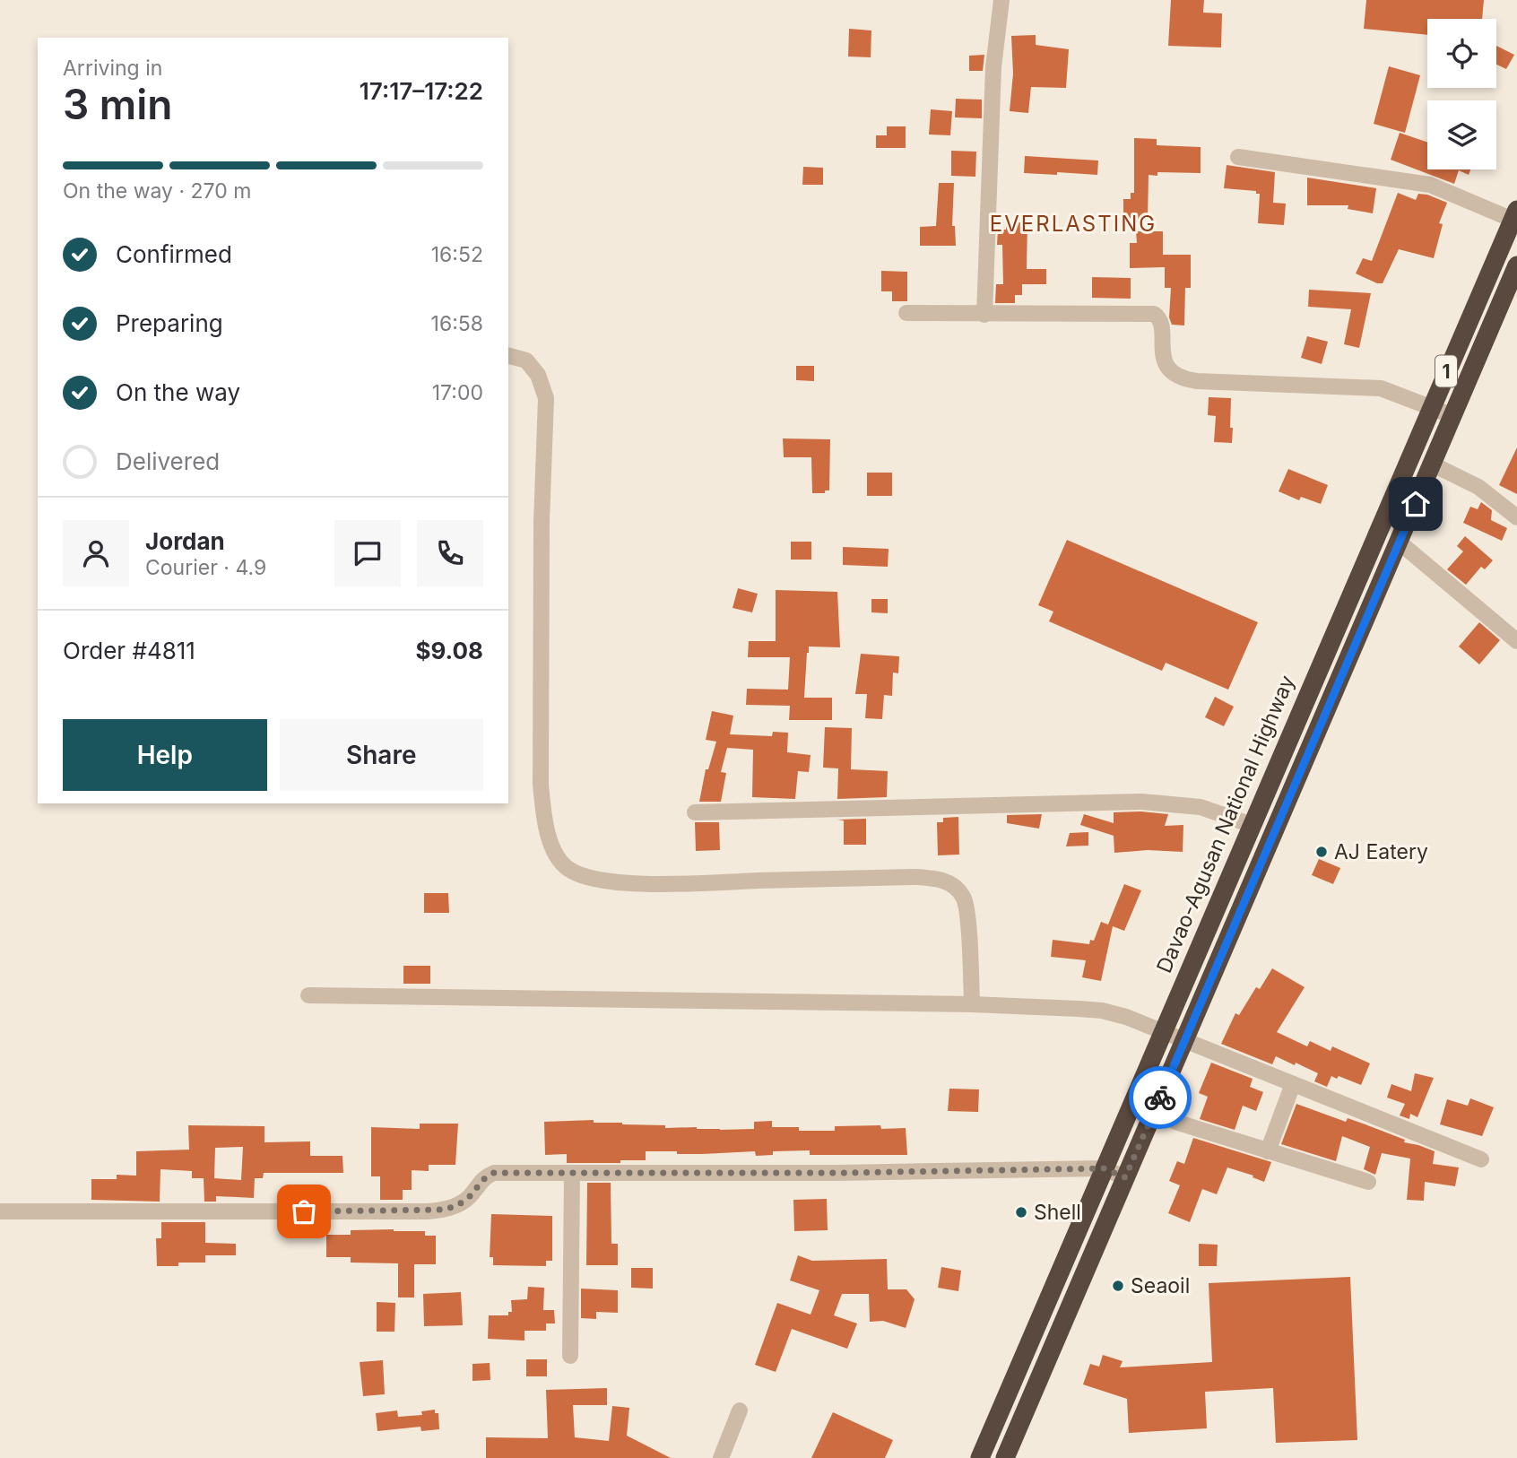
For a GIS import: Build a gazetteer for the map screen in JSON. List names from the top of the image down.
{
  "streets": {
    "highway": ["1", "Davao-Agusan National Highway"]
  },
  "districts": ["EVERLASTING"],
  "places": ["AJ Eatery", "Shell", "Seaoil"],
  "page": {
    "heading": ["3 min", "Arriving in", "17:17–17:22"],
    "panel": [
      "Jordan",
      "Courier · 4.9",
      "Order #4811",
      "$9.08"
    ],
    "bar": "On the way · 270 m",
    "list": [
      ["Confirmed", "16:52"],
      ["Preparing", "16:58"],
      ["On the way", "17:00"],
      "Delivered"
    ],
    "buttons": ["Help", "Share"]
  }
}
